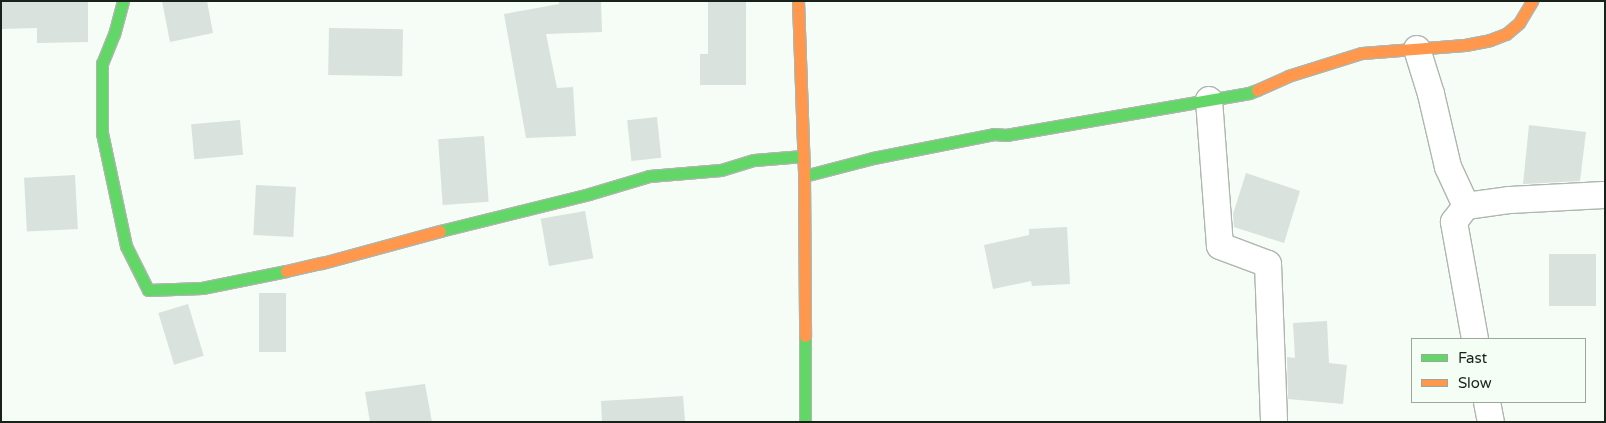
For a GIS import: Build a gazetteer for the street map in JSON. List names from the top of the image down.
{
  "legend": ["Fast", "Slow"]
}
